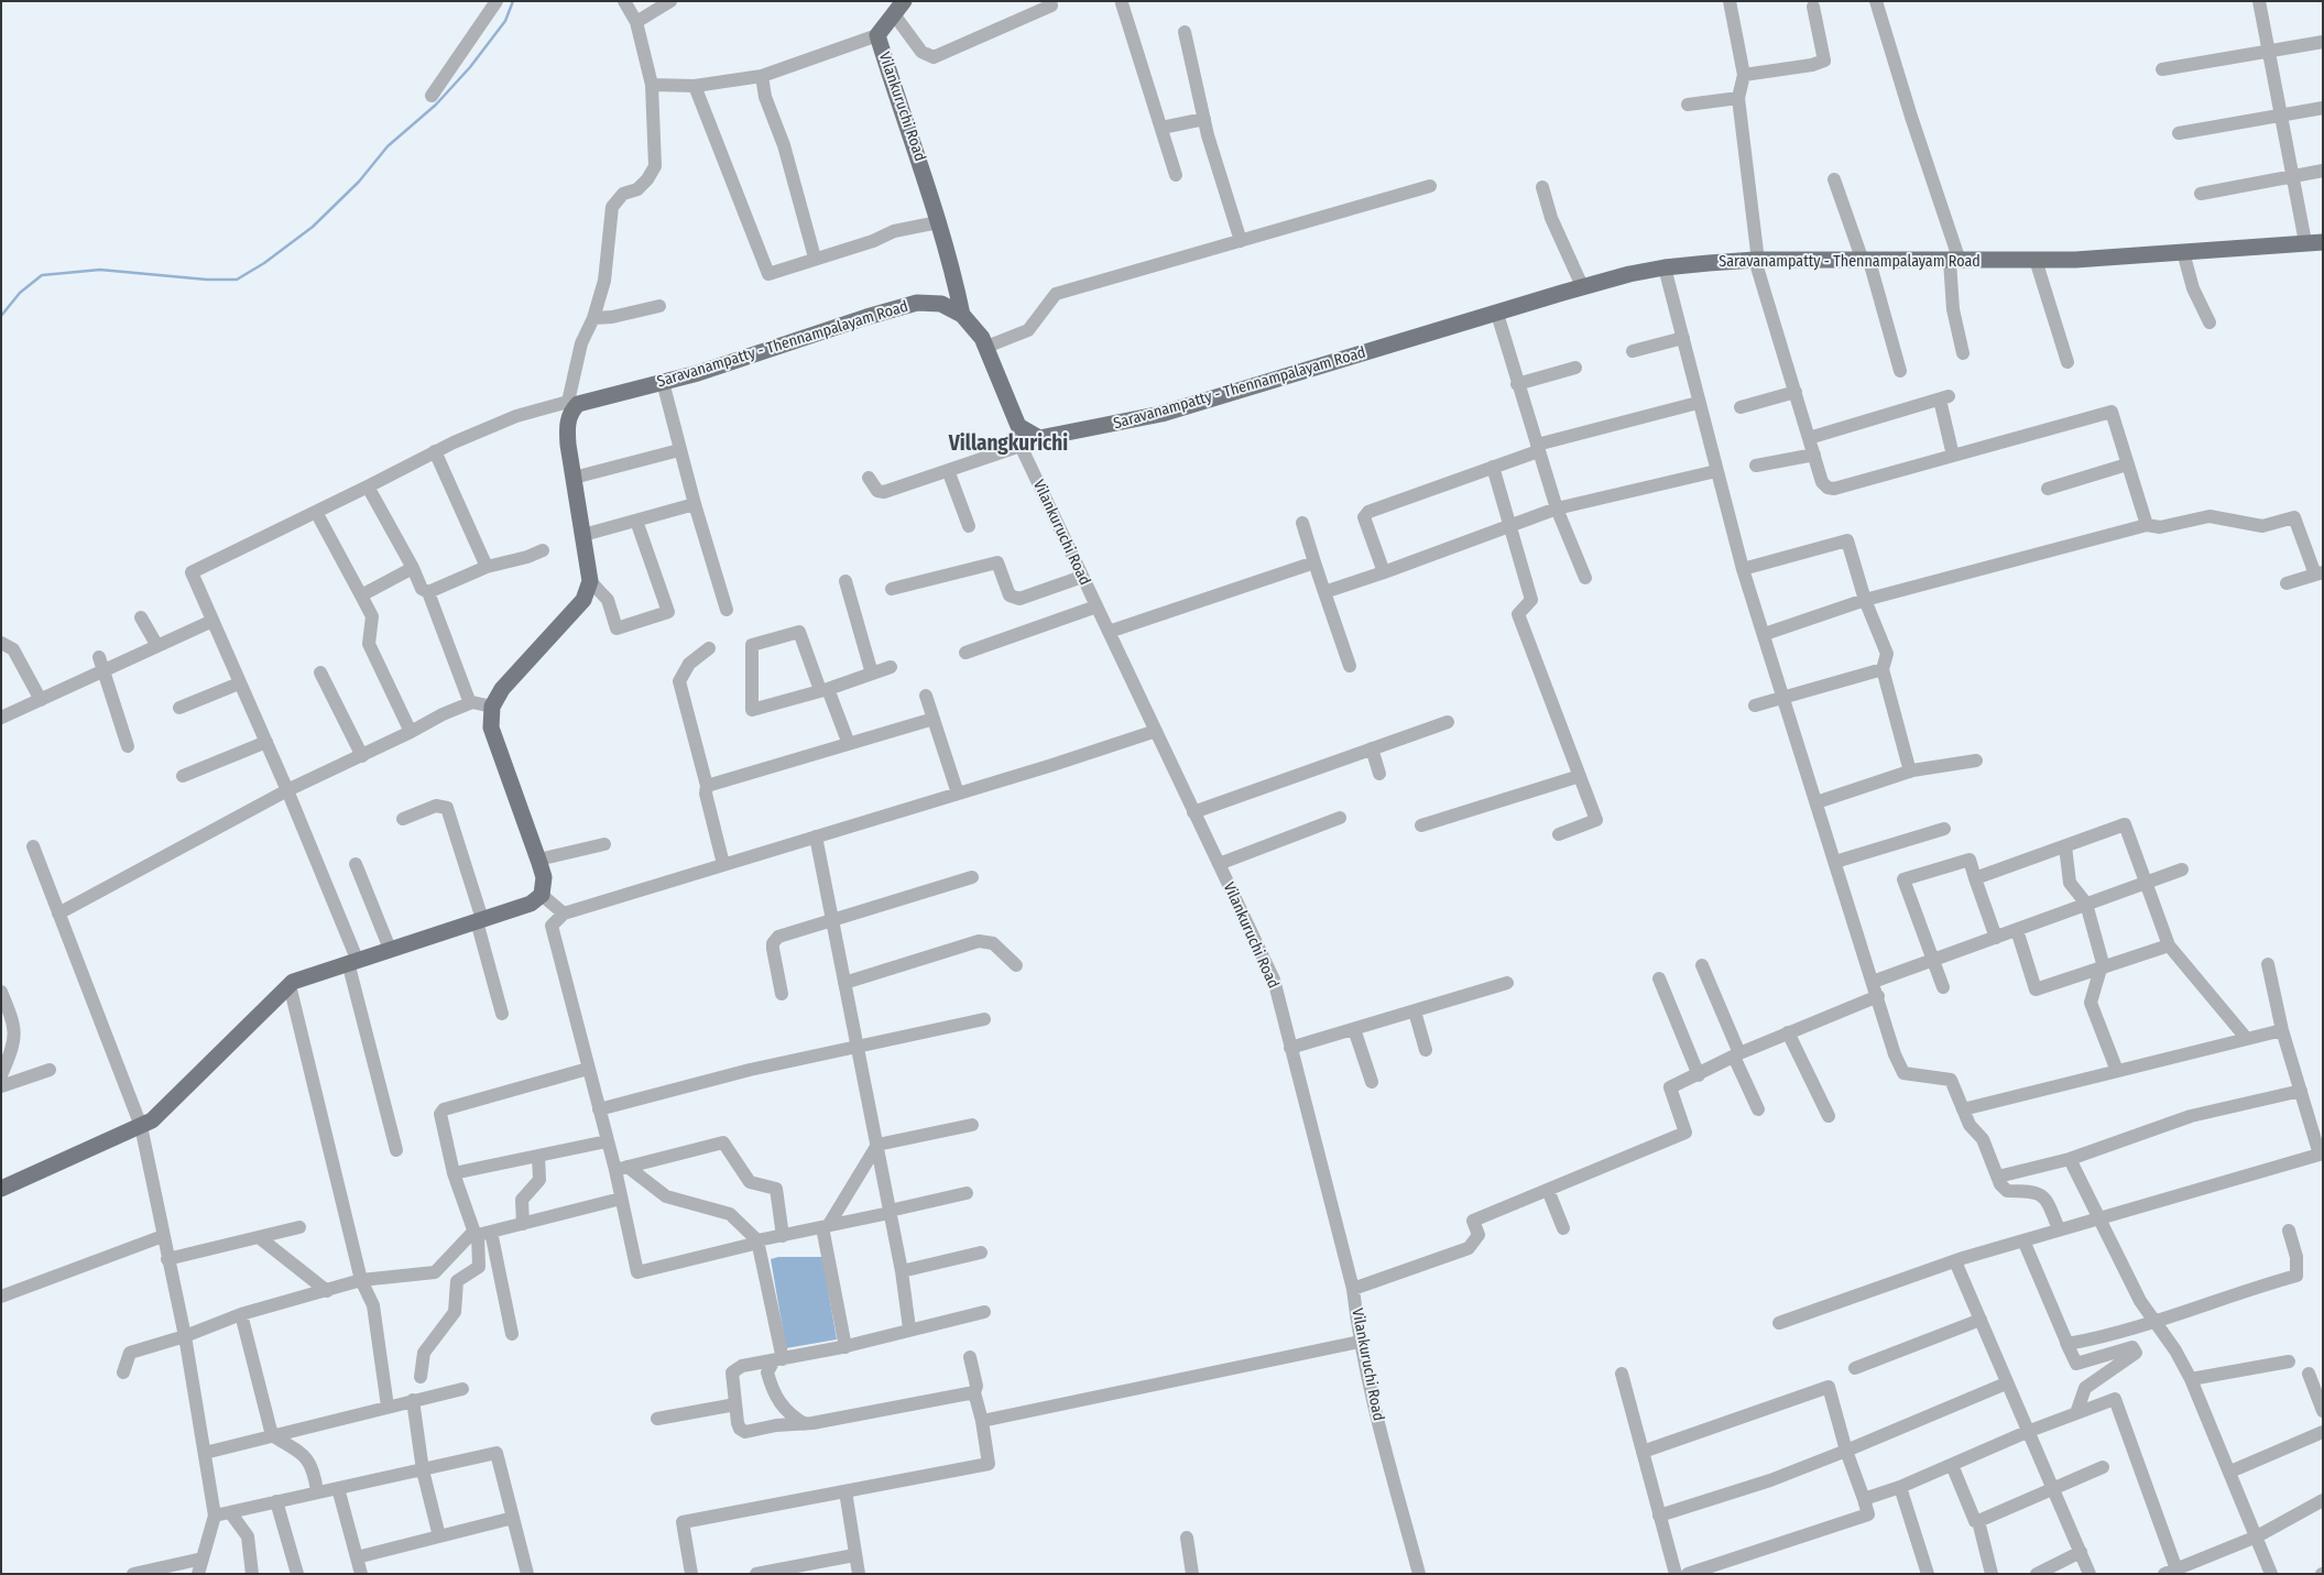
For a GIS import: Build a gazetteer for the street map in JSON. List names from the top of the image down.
{
  "streets": {
    "main road": ["Vilankuruchi Road", "Saravanampatty - Thennampalayam Road"]
  },
  "crossings": [
    ["Vilankuruchi Road", "Saravanampatty - Thennampalayam Road"]
  ],
  "districts": ["Villangkurichi"]
}
